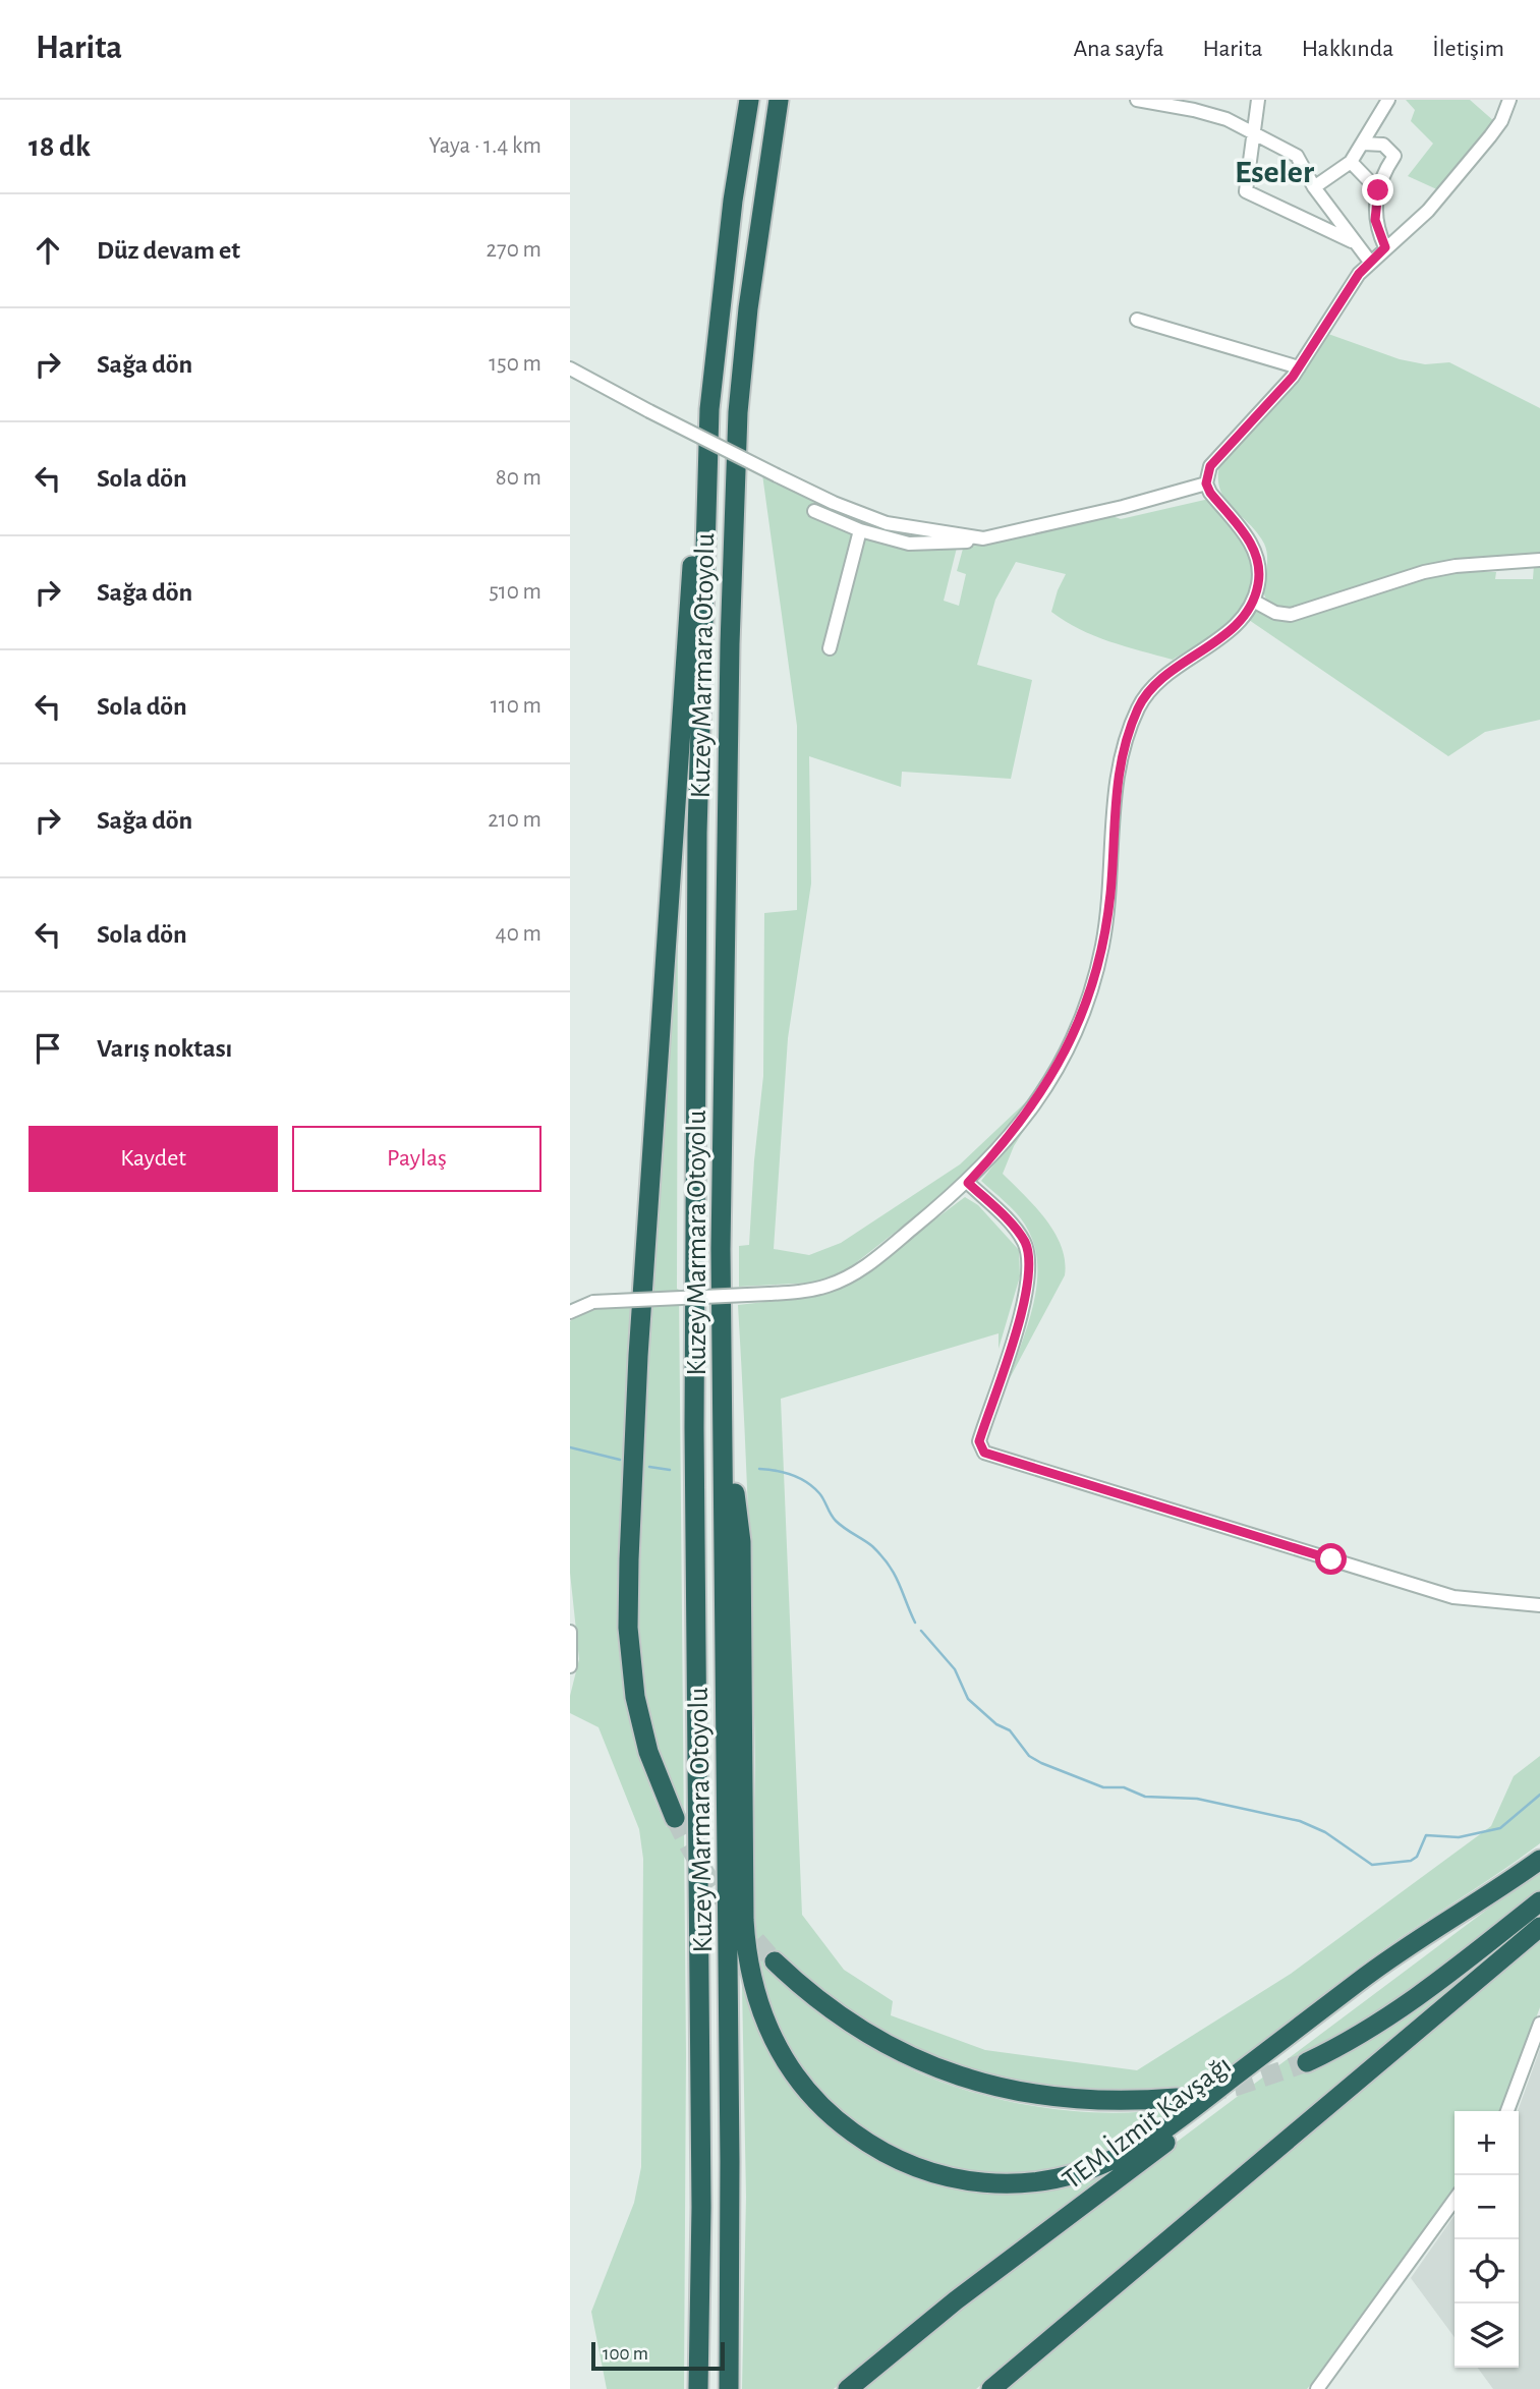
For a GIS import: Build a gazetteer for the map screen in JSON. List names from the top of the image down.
{
  "streets": {
    "highway": ["Kuzey Marmara Otoyolu", "TEM İzmit Kavşağı"]
  },
  "districts": ["Eseler"],
  "scale_bar": "100 m",
  "page": {
    "header": "Harita",
    "nav": [
      "Ana sayfa",
      "Harita",
      "Hakkında",
      "İletişim"
    ],
    "heading": ["18 dk", "Yaya · 1.4 km"],
    "list": [
      ["Düz devam et", "270 m"],
      ["Sağa dön", "150 m"],
      ["Sola dön", "80 m"],
      ["Sağa dön", "510 m"],
      ["Sola dön", "110 m"],
      ["Sağa dön", "210 m"],
      ["Sola dön", "40 m"],
      "Varış noktası"
    ],
    "buttons": ["Kaydet", "Paylaş"],
    "map_buttons": ["+", "−"],
    "scale": "100 m"
  }
}
